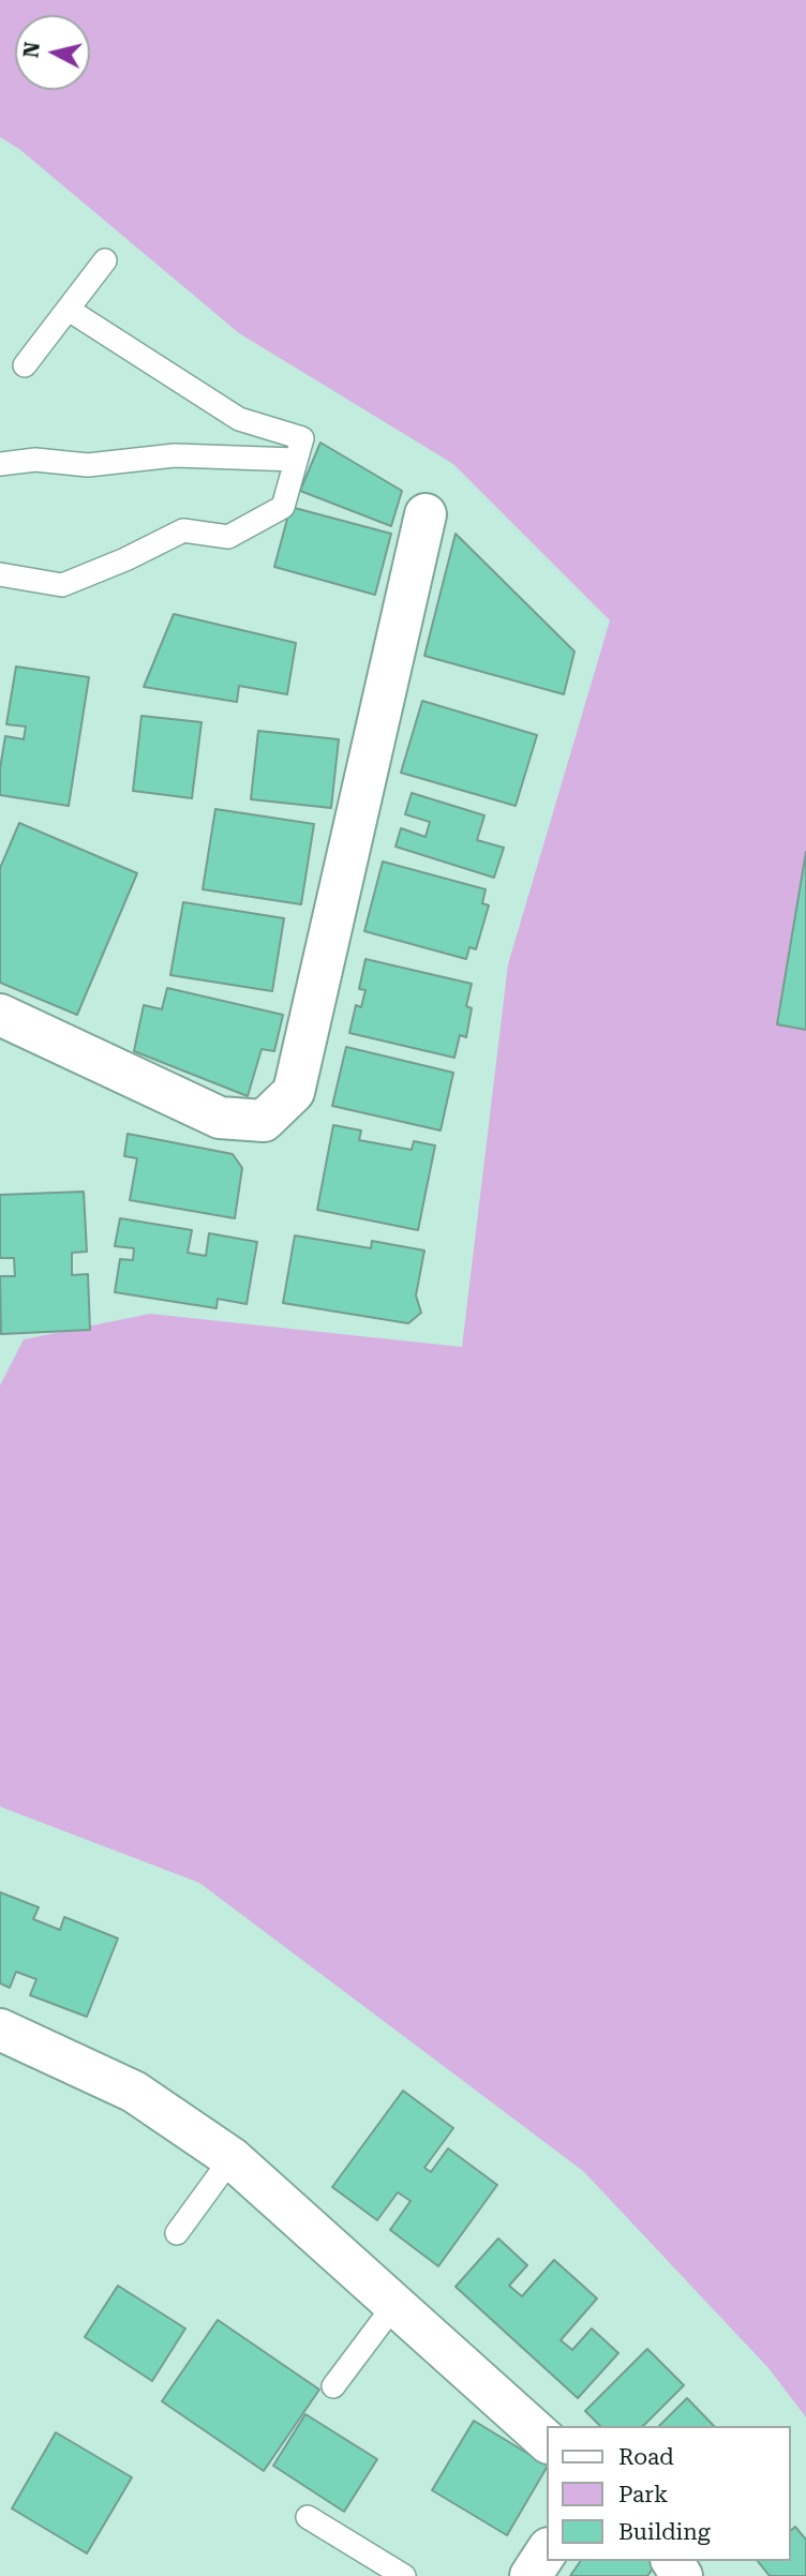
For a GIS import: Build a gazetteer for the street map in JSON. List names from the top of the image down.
{
  "legend": ["Road", "Park", "Building"],
  "north": "left"
}
